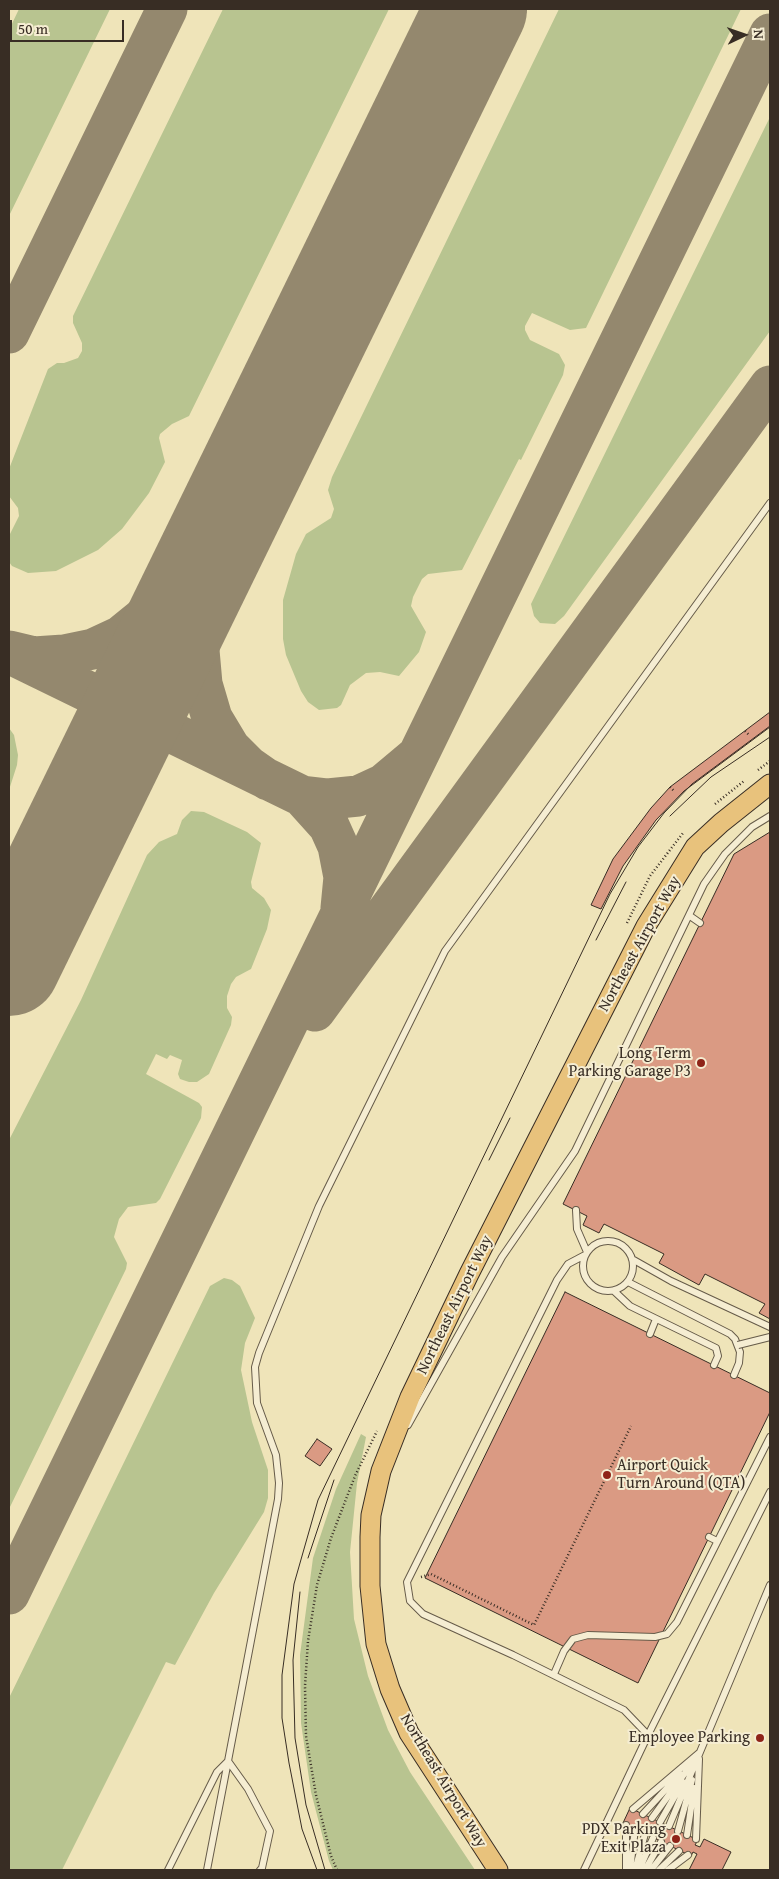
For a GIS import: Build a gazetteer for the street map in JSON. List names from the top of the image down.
{
  "streets": {
    "main road": ["Northeast Airport Way"]
  },
  "places": [
    "Long Term Parking Garage P3",
    "Airport Quick Turn Around (QTA)",
    "Employee Parking",
    "PDX Parking Exit Plaza"
  ],
  "scale_bar": "50 m",
  "north": "right"
}
